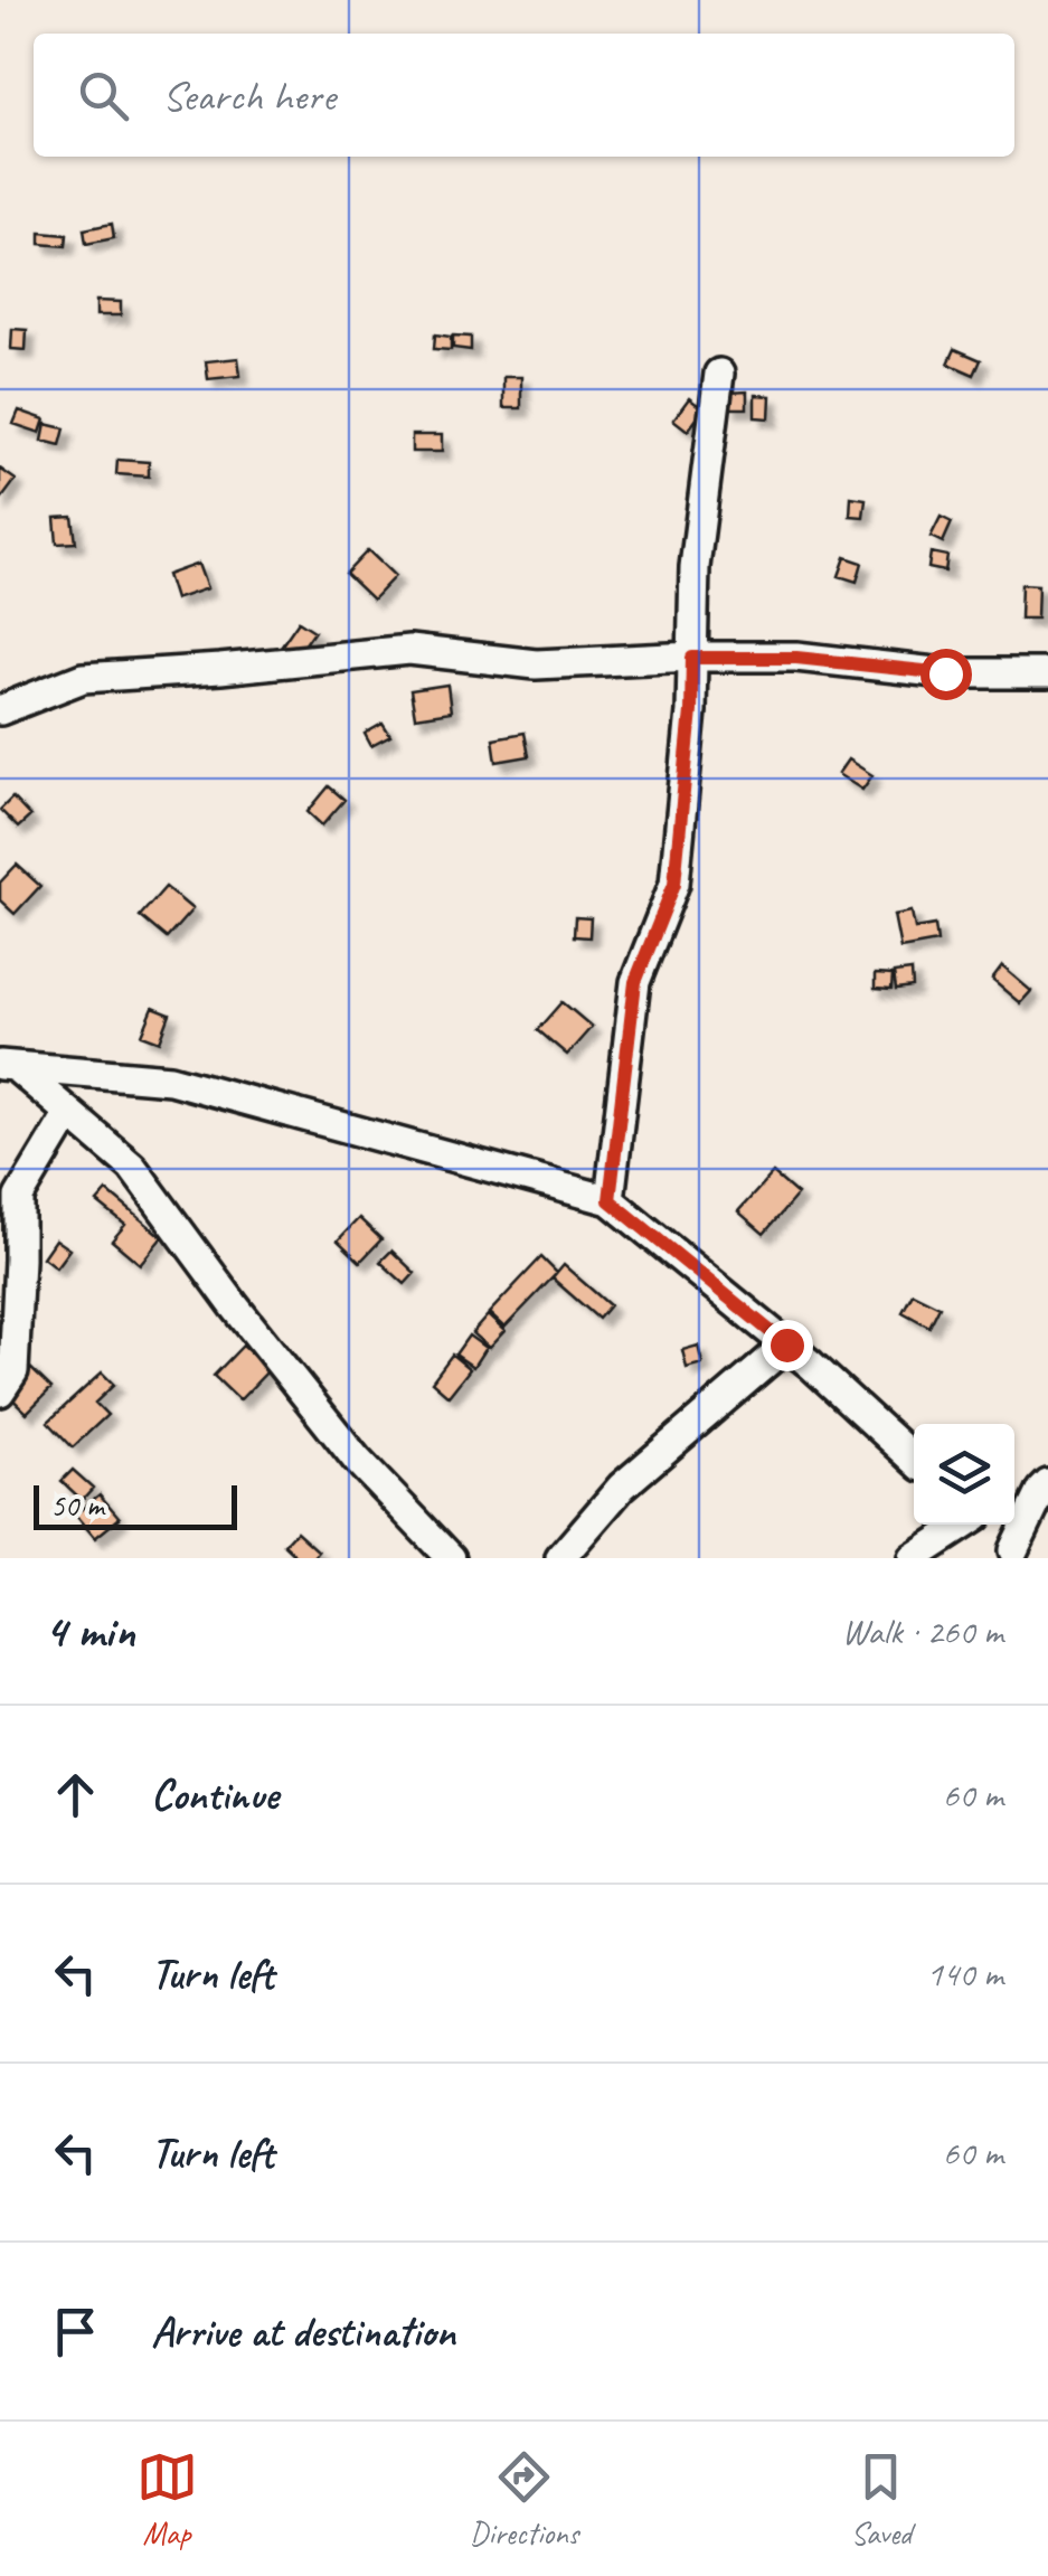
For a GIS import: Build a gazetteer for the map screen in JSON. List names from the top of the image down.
{
  "scale_bar": "50 m",
  "page": {
    "search": "Search here",
    "scale": "50 m",
    "heading": ["4 min", "Walk · 260 m"],
    "list": [
      ["Continue", "60 m"],
      ["Turn left", "140 m"],
      ["Turn left", "60 m"],
      "Arrive at destination"
    ],
    "nav": ["Map", "Directions", "Saved"]
  }
}
